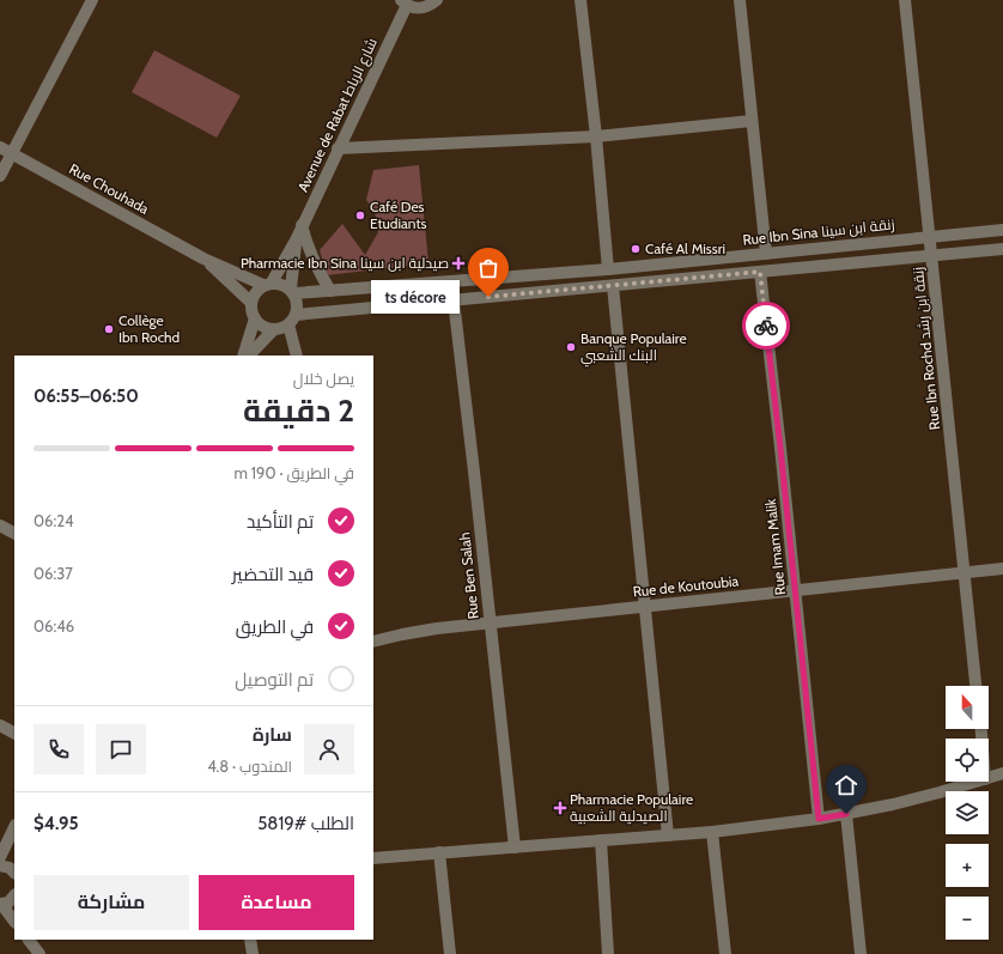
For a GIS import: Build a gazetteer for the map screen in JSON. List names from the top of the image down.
{
  "streets": {
    "street": [
      "Avenue de Rabat شارع الرباط",
      "Rue Chouhada",
      "Rue Ibn Sina زنقة ابن سينا",
      "Rue Ibn Rochd زنقة ابن رشد",
      "Rue Imam Malik",
      "Rue Ben Salah",
      "Rue de Koutoubia"
    ]
  },
  "crossings": [
    ["Avenue de Rabat شارع الرباط", "Rue Chouhada"],
    ["Avenue de Rabat شارع الرباط", "Rue Ibn Sina زنقة ابن سينا"],
    ["Rue Chouhada", "Rue Ibn Sina زنقة ابن سينا"],
    ["Rue Ibn Sina زنقة ابن سينا", "Rue Ibn Rochd زنقة ابن رشد"],
    ["Rue Ibn Rochd زنقة ابن رشد", "Rue de Koutoubia"],
    ["Rue Imam Malik", "Rue de Koutoubia"],
    ["Rue Ben Salah", "Rue de Koutoubia"]
  ],
  "places": {
    "other": [
      "Café Des Etudiants",
      "Café Al Missri",
      "ts décore",
      "Collège Ibn Rochd",
      "Banque Populaire البنك الشعبي"
    ],
    "health": ["Pharmacie Ibn Sina صيدلية ابن سينا", "Pharmacie Populaire الصيدلية الشعبية"]
  },
  "north": "top",
  "page": {
    "bubble": "ts décore",
    "heading": ["2 دقيقة", "يصل خلال", "06:50–06:55"],
    "panel": [
      "سارة",
      "المندوب · 4.8",
      "الطلب #5819",
      "$4.95"
    ],
    "bar": "في الطريق · 190 m",
    "list": [
      ["تم التأكيد", "06:24"],
      ["قيد التحضير", "06:37"],
      ["في الطريق", "06:46"],
      "تم التوصيل"
    ],
    "map_buttons": ["+", "−"],
    "buttons": ["مساعدة", "مشاركة"]
  }
}
